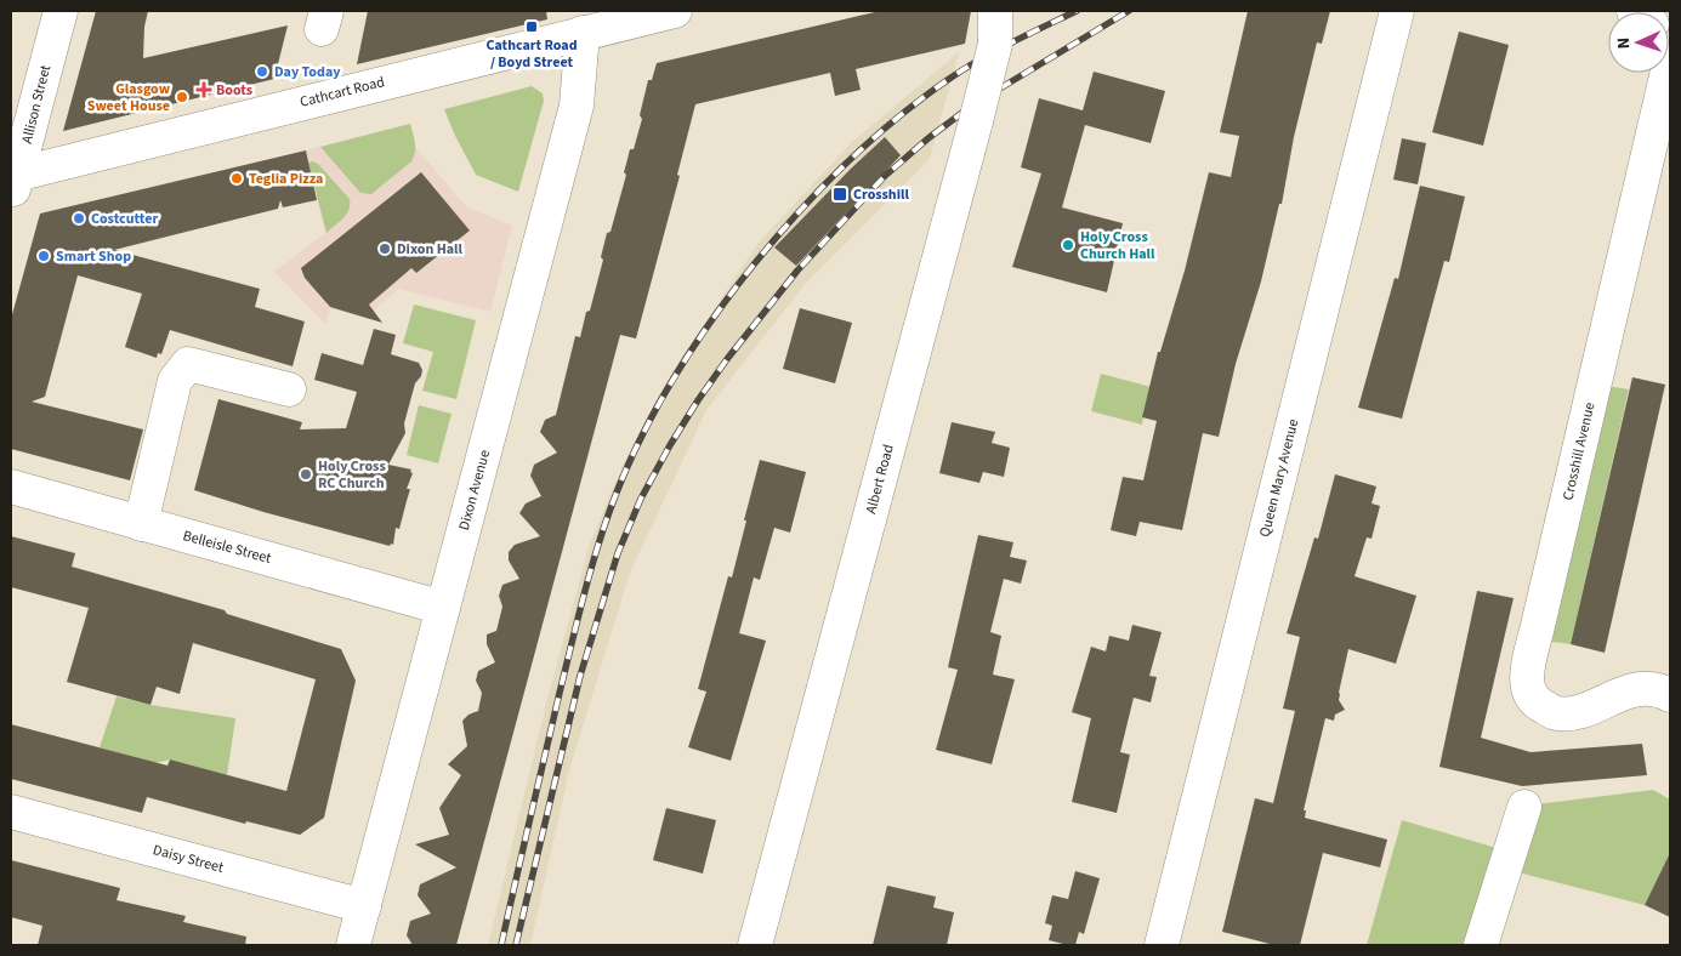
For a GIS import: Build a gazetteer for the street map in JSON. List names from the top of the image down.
{
  "streets": {
    "street": [
      "Cathcart Road",
      "Allison Street",
      "Crosshill Avenue",
      "Queen Mary Avenue",
      "Albert Road",
      "Dixon Avenue",
      "Belleisle Street",
      "Daisy Street"
    ]
  },
  "crossings": [
    ["Cathcart Road", "Allison Street"],
    ["Cathcart Road", "Dixon Avenue"],
    ["Dixon Avenue", "Belleisle Street"],
    ["Dixon Avenue", "Daisy Street"]
  ],
  "places": {
    "transit": ["Cathcart Road / Boyd Street", "Crosshill"],
    "other": [
      "Day Today",
      "Glasgow Sweet House",
      "Teglia Pizza",
      "Costcutter",
      "Holy Cross Church Hall",
      "Dixon Hall",
      "Smart Shop",
      "Holy Cross RC Church"
    ],
    "health": ["Boots"]
  },
  "north": "left"
}
